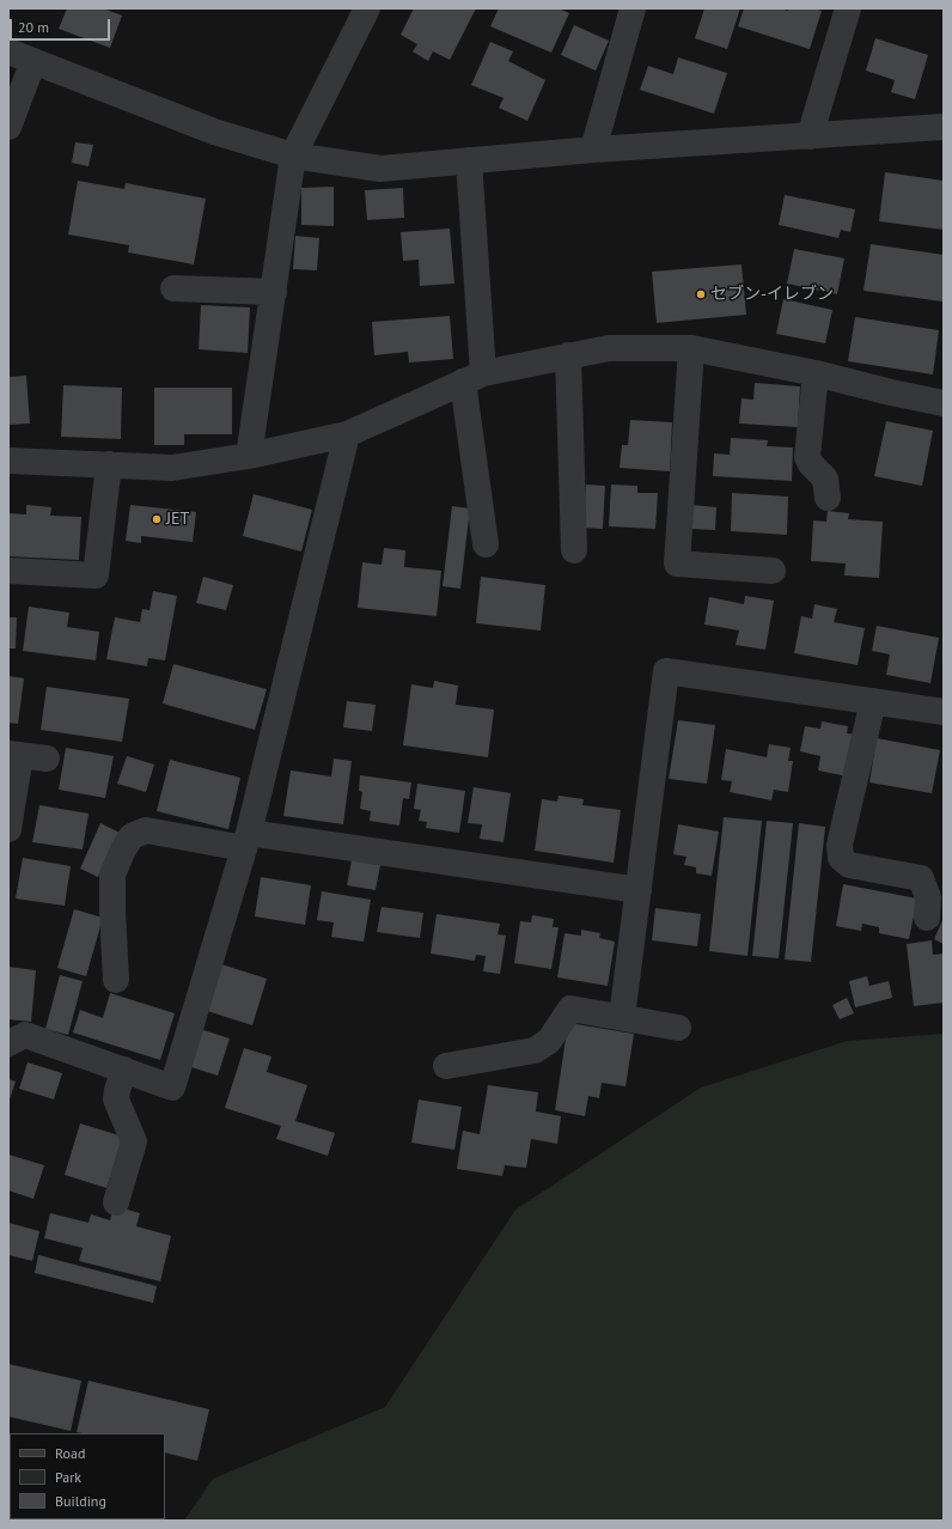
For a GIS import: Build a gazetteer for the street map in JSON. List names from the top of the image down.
{
  "places": ["セブン-イレブン", "JET"],
  "legend": ["Road", "Park", "Building"],
  "scale_bar": "20 m"
}
